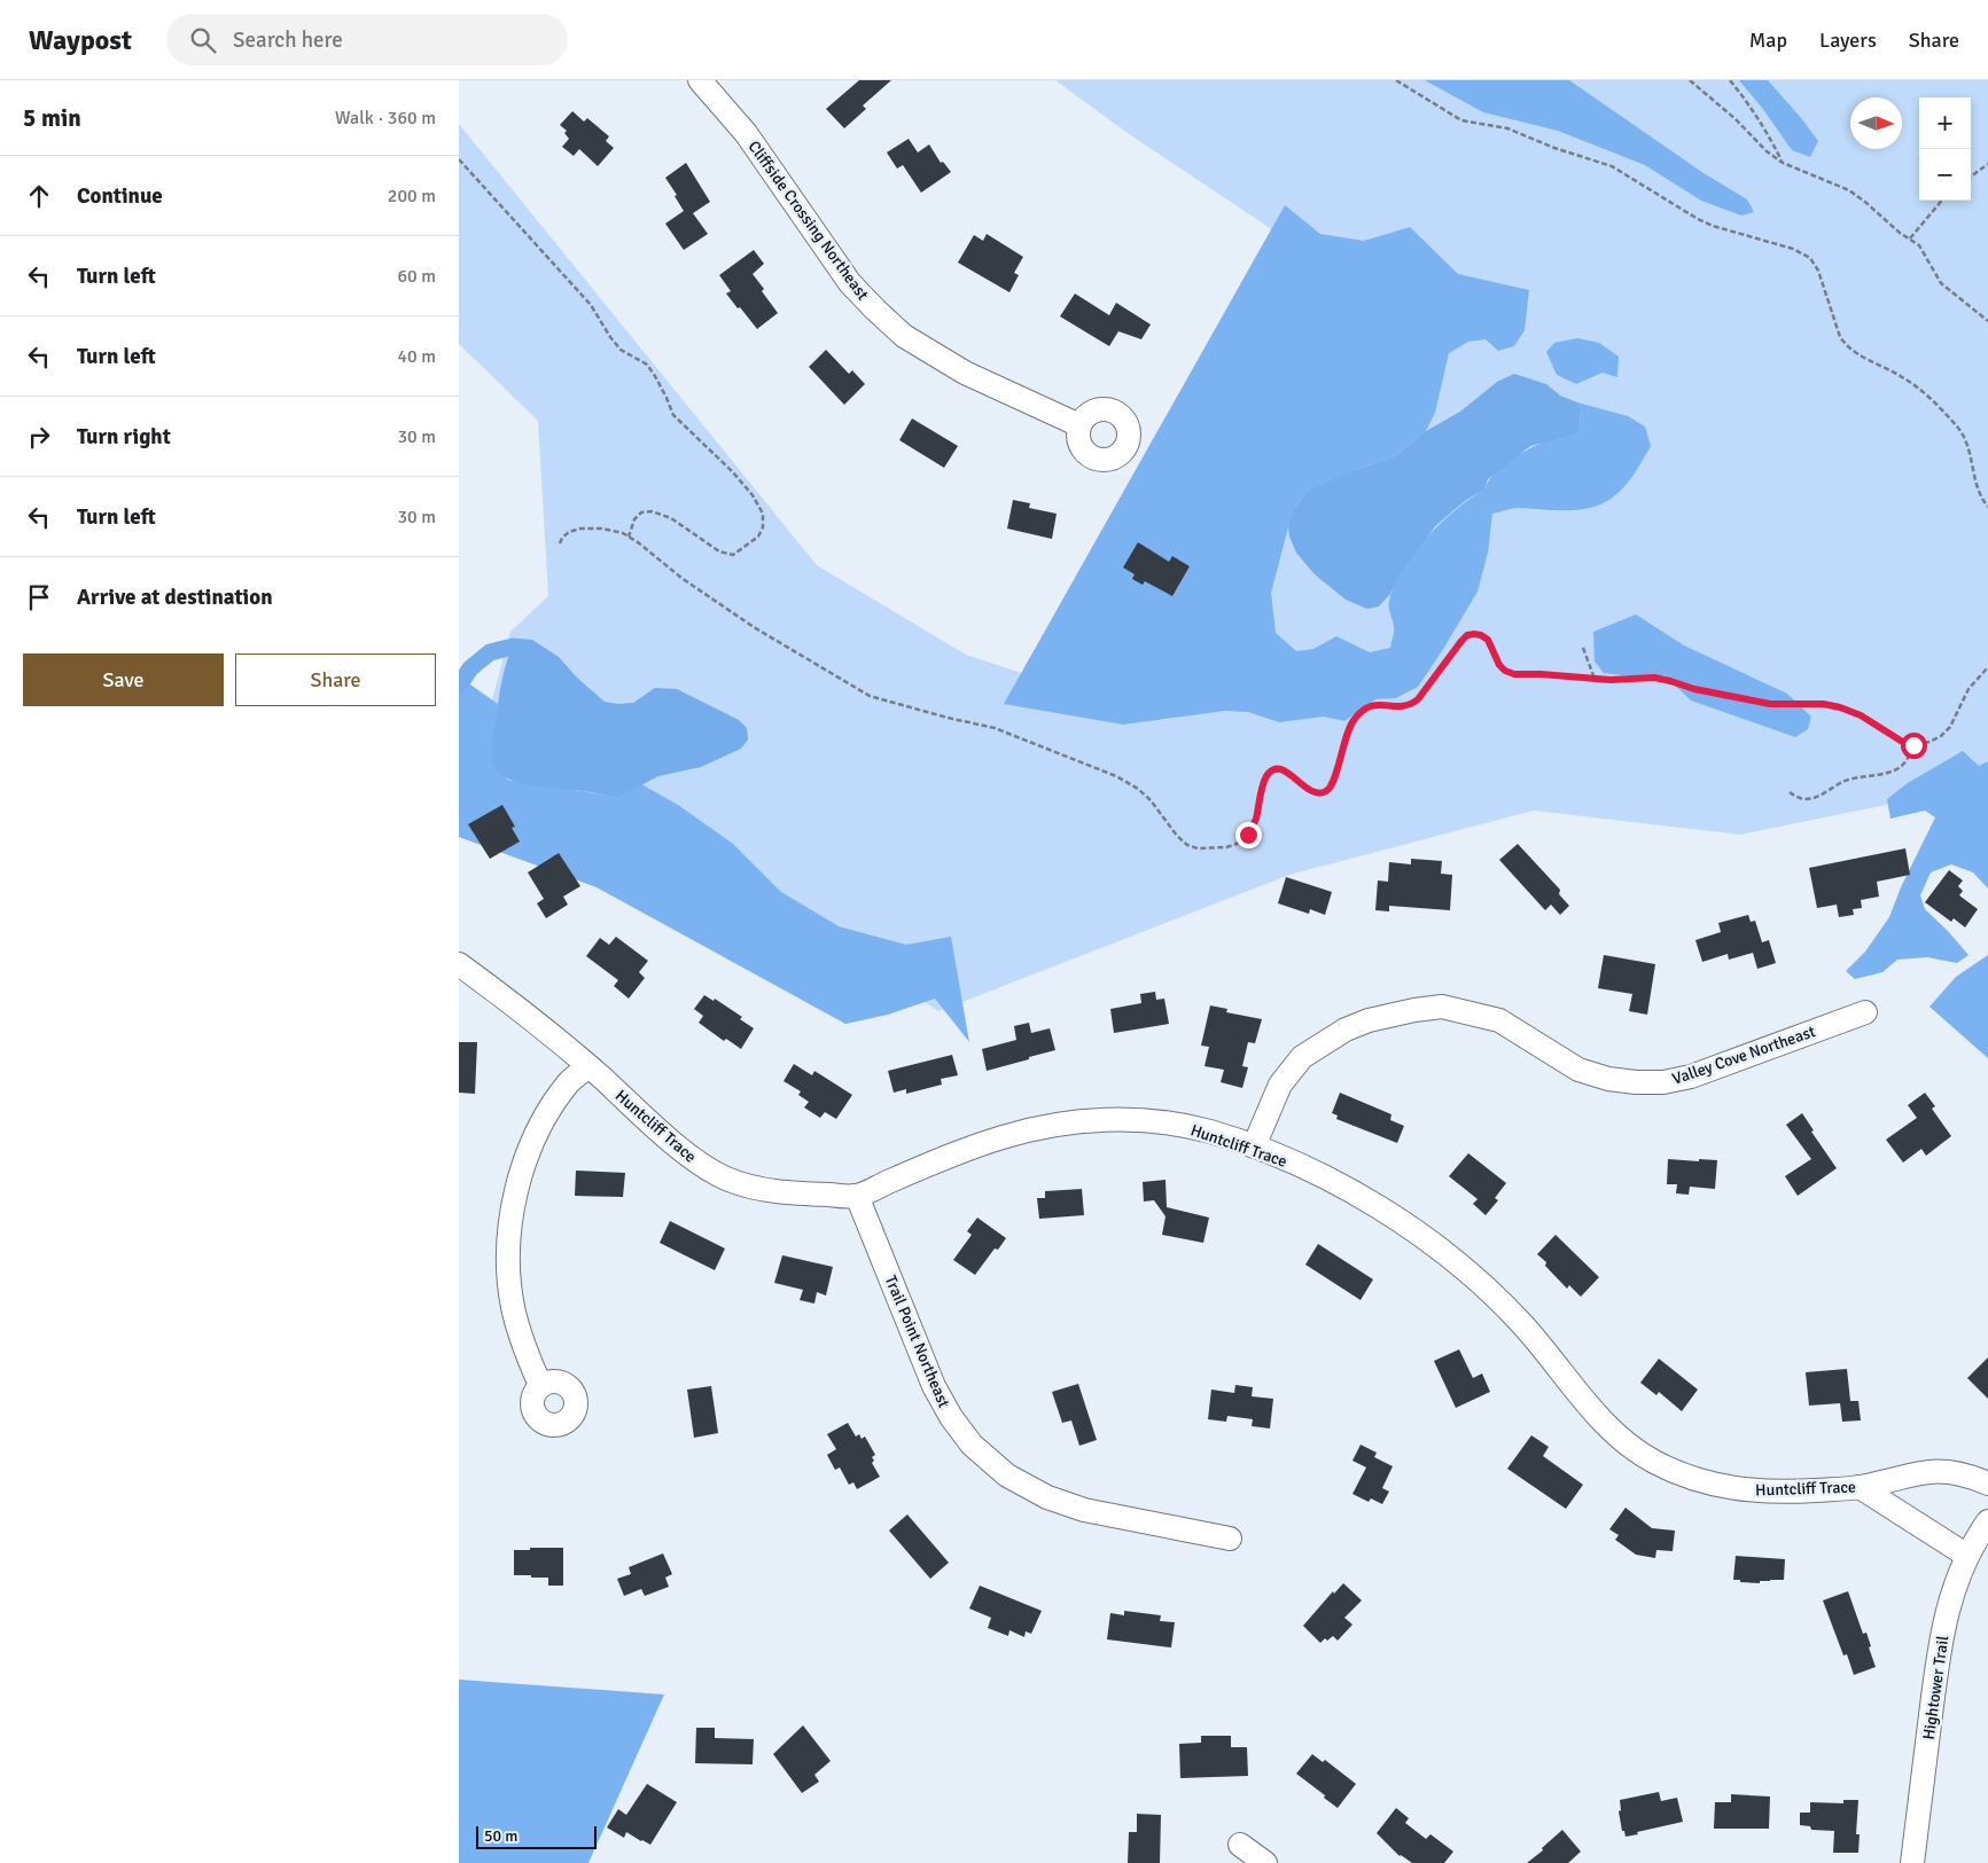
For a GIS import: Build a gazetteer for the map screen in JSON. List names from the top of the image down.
{
  "streets": {
    "street": [
      "Cliffside Crossing Northeast",
      "Valley Cove Northeast",
      "Huntcliff Trace",
      "Trail Point Northeast",
      "Hightower Trail"
    ]
  },
  "crossings": [
    ["Valley Cove Northeast", "Huntcliff Trace"],
    ["Huntcliff Trace", "Trail Point Northeast"]
  ],
  "scale_bar": "50 m",
  "north": "right",
  "page": {
    "header": "Waypost",
    "search": "Search here",
    "nav": ["Map", "Layers", "Share"],
    "heading": ["5 min", "Walk · 360 m"],
    "map_buttons": ["+", "−"],
    "list": [
      ["Continue", "200 m"],
      ["Turn left", "60 m"],
      ["Turn left", "40 m"],
      ["Turn right", "30 m"],
      ["Turn left", "30 m"],
      "Arrive at destination"
    ],
    "buttons": ["Save", "Share"],
    "scale": "50 m"
  }
}
